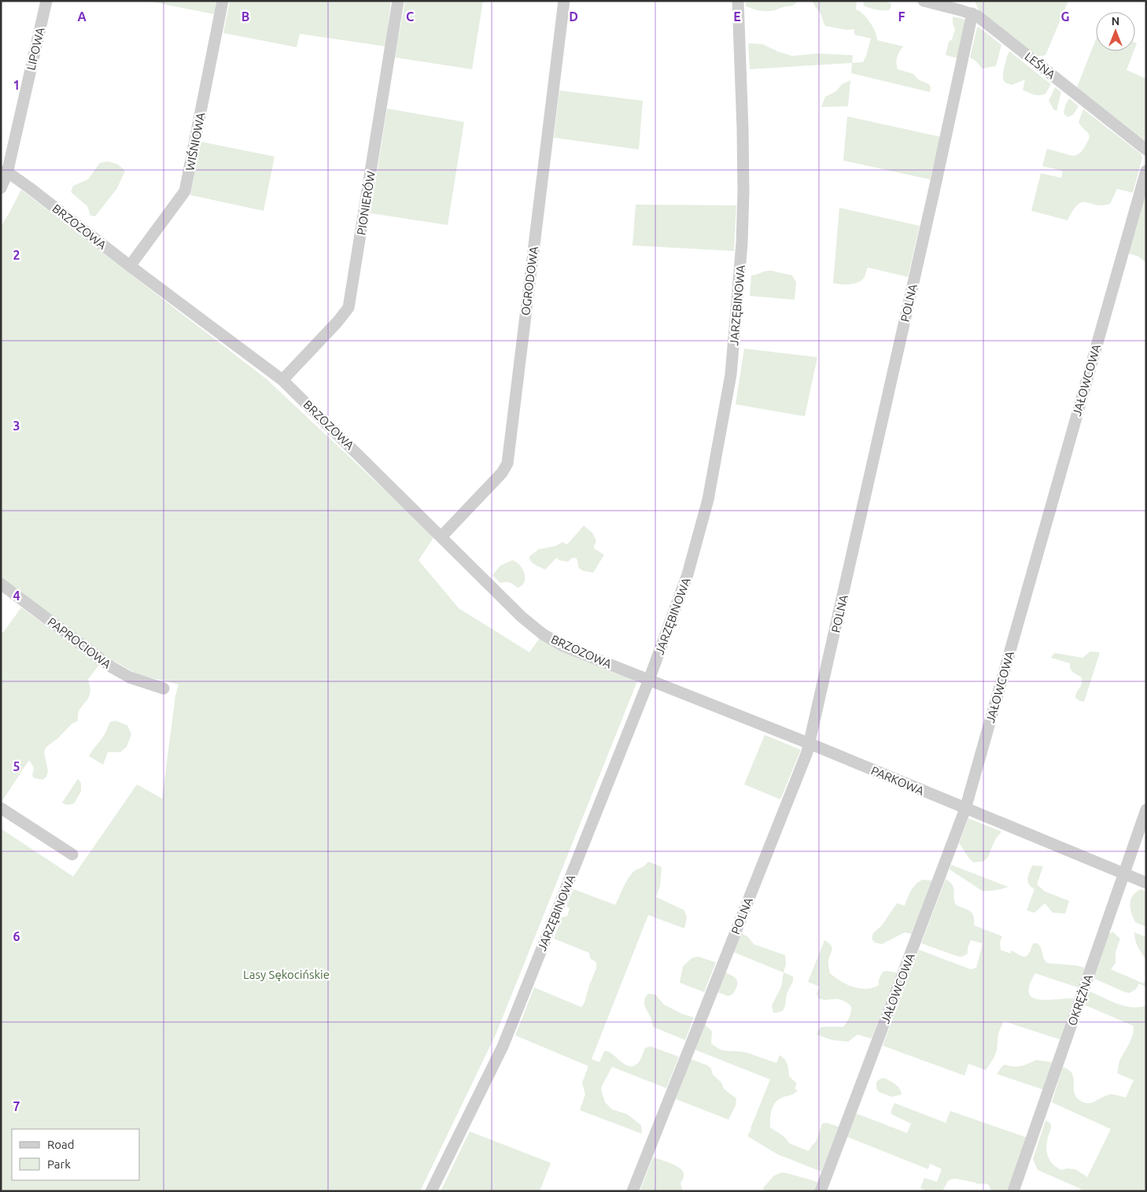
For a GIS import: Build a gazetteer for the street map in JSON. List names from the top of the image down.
{
  "streets": {
    "street": [
      "LIPOWA",
      "LEŚNA",
      "WIŚNIOWA",
      "PIONIERÓW",
      "BRZOZOWA",
      "OGRODOWA",
      "POLNA",
      "JARZĘBINOWA",
      "JAŁOWCOWA",
      "PAPROCIOWA",
      "PARKOWA",
      "OKRĘŻNA"
    ]
  },
  "crossings": [
    ["LIPOWA", "BRZOZOWA"],
    ["LEŚNA", "POLNA"],
    ["WIŚNIOWA", "BRZOZOWA"],
    ["PIONIERÓW", "BRZOZOWA"],
    ["BRZOZOWA", "OGRODOWA"],
    ["BRZOZOWA", "JARZĘBINOWA"],
    ["BRZOZOWA", "PARKOWA"],
    ["POLNA", "PARKOWA"],
    ["JARZĘBINOWA", "PARKOWA"],
    ["JAŁOWCOWA", "PARKOWA"],
    ["PARKOWA", "OKRĘŻNA"]
  ],
  "parks": ["Lasy Sękocińskie"],
  "legend": ["Road", "Park"],
  "north": "top",
  "grid": {
    "columns": [
      "A",
      "B",
      "C",
      "D",
      "E",
      "F",
      "G"
    ],
    "rows": [
      "1",
      "2",
      "3",
      "4",
      "5",
      "6",
      "7"
    ]
  }
}
